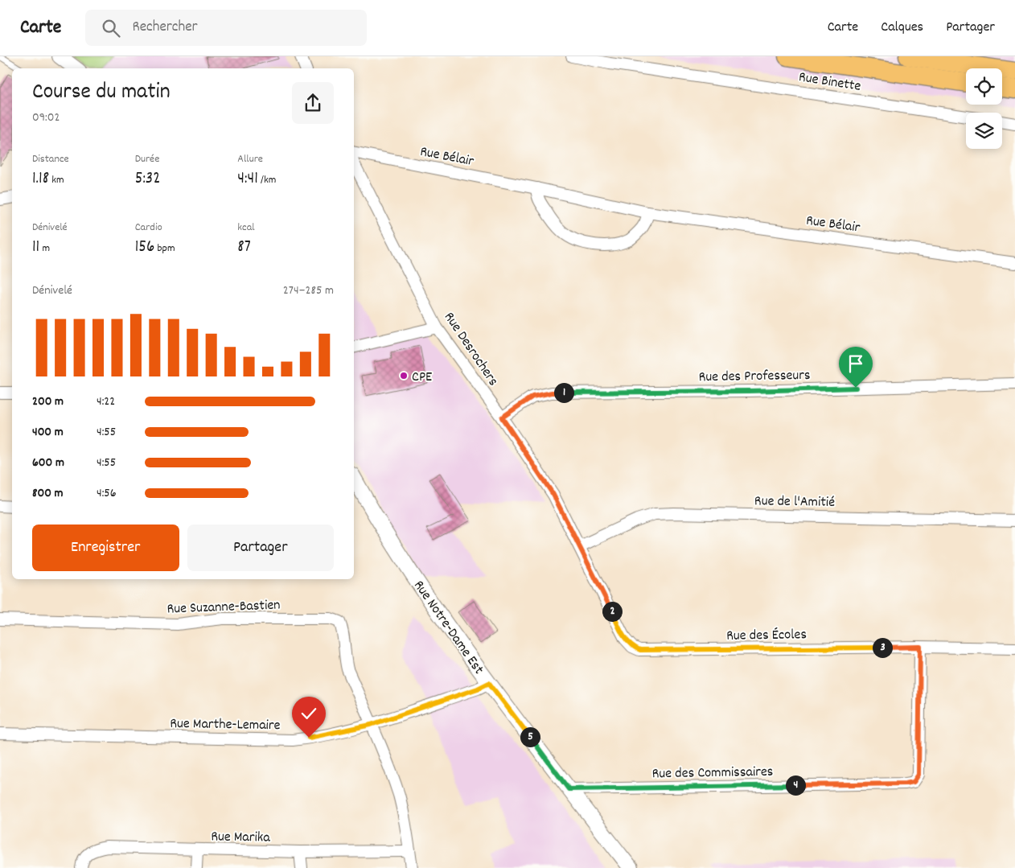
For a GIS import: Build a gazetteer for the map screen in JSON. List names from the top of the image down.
{
  "streets": {
    "street": [
      "Rue Binette",
      "Rue Bélair",
      "Rue Desrochers",
      "Rue des Professeurs",
      "Rue de l'Amitié",
      "Rue Suzanne-Bastien",
      "Rue Notre-Dame Est",
      "Rue des Écoles",
      "Rue Marthe-Lemaire",
      "Rue des Commissaires",
      "Rue Marika"
    ]
  },
  "crossings": [
    ["Rue Desrochers", "Rue des Professeurs"],
    ["Rue Desrochers", "Rue de l'Amitié"],
    ["Rue Desrochers", "Rue des Écoles"],
    ["Rue de l'Amitié", "Rue des Écoles"],
    ["Rue Suzanne-Bastien", "Rue Marthe-Lemaire"],
    ["Rue Suzanne-Bastien", "Rue Marika"],
    ["Rue Notre-Dame Est", "Rue Marthe-Lemaire"],
    ["Rue Notre-Dame Est", "Rue des Commissaires"],
    ["Rue des Écoles", "Rue des Commissaires"]
  ],
  "places": ["CPE"],
  "page": {
    "header": "Carte",
    "search": "Rechercher",
    "nav": ["Carte", "Calques", "Partager"],
    "heading": ["Course du matin", "09:02"],
    "stats": [
      ["Distance", "1.18 km"],
      ["Durée", "5:32"],
      ["Allure", "4:41 /km"],
      ["Dénivelé", "11 m"],
      ["Cardio", "156 bpm"],
      ["kcal", "87"]
    ],
    "chart": ["Dénivelé", "274–285 m"],
    "pins": [
      "1",
      "2",
      "3",
      "5",
      "4"
    ],
    "list": [
      {
        "name": "200 m",
        "note": "4:22"
      },
      {
        "name": "400 m",
        "note": "4:55"
      },
      {
        "name": "600 m",
        "note": "4:55"
      },
      {
        "name": "800 m",
        "note": "4:56"
      }
    ],
    "buttons": ["Enregistrer", "Partager"]
  }
}
